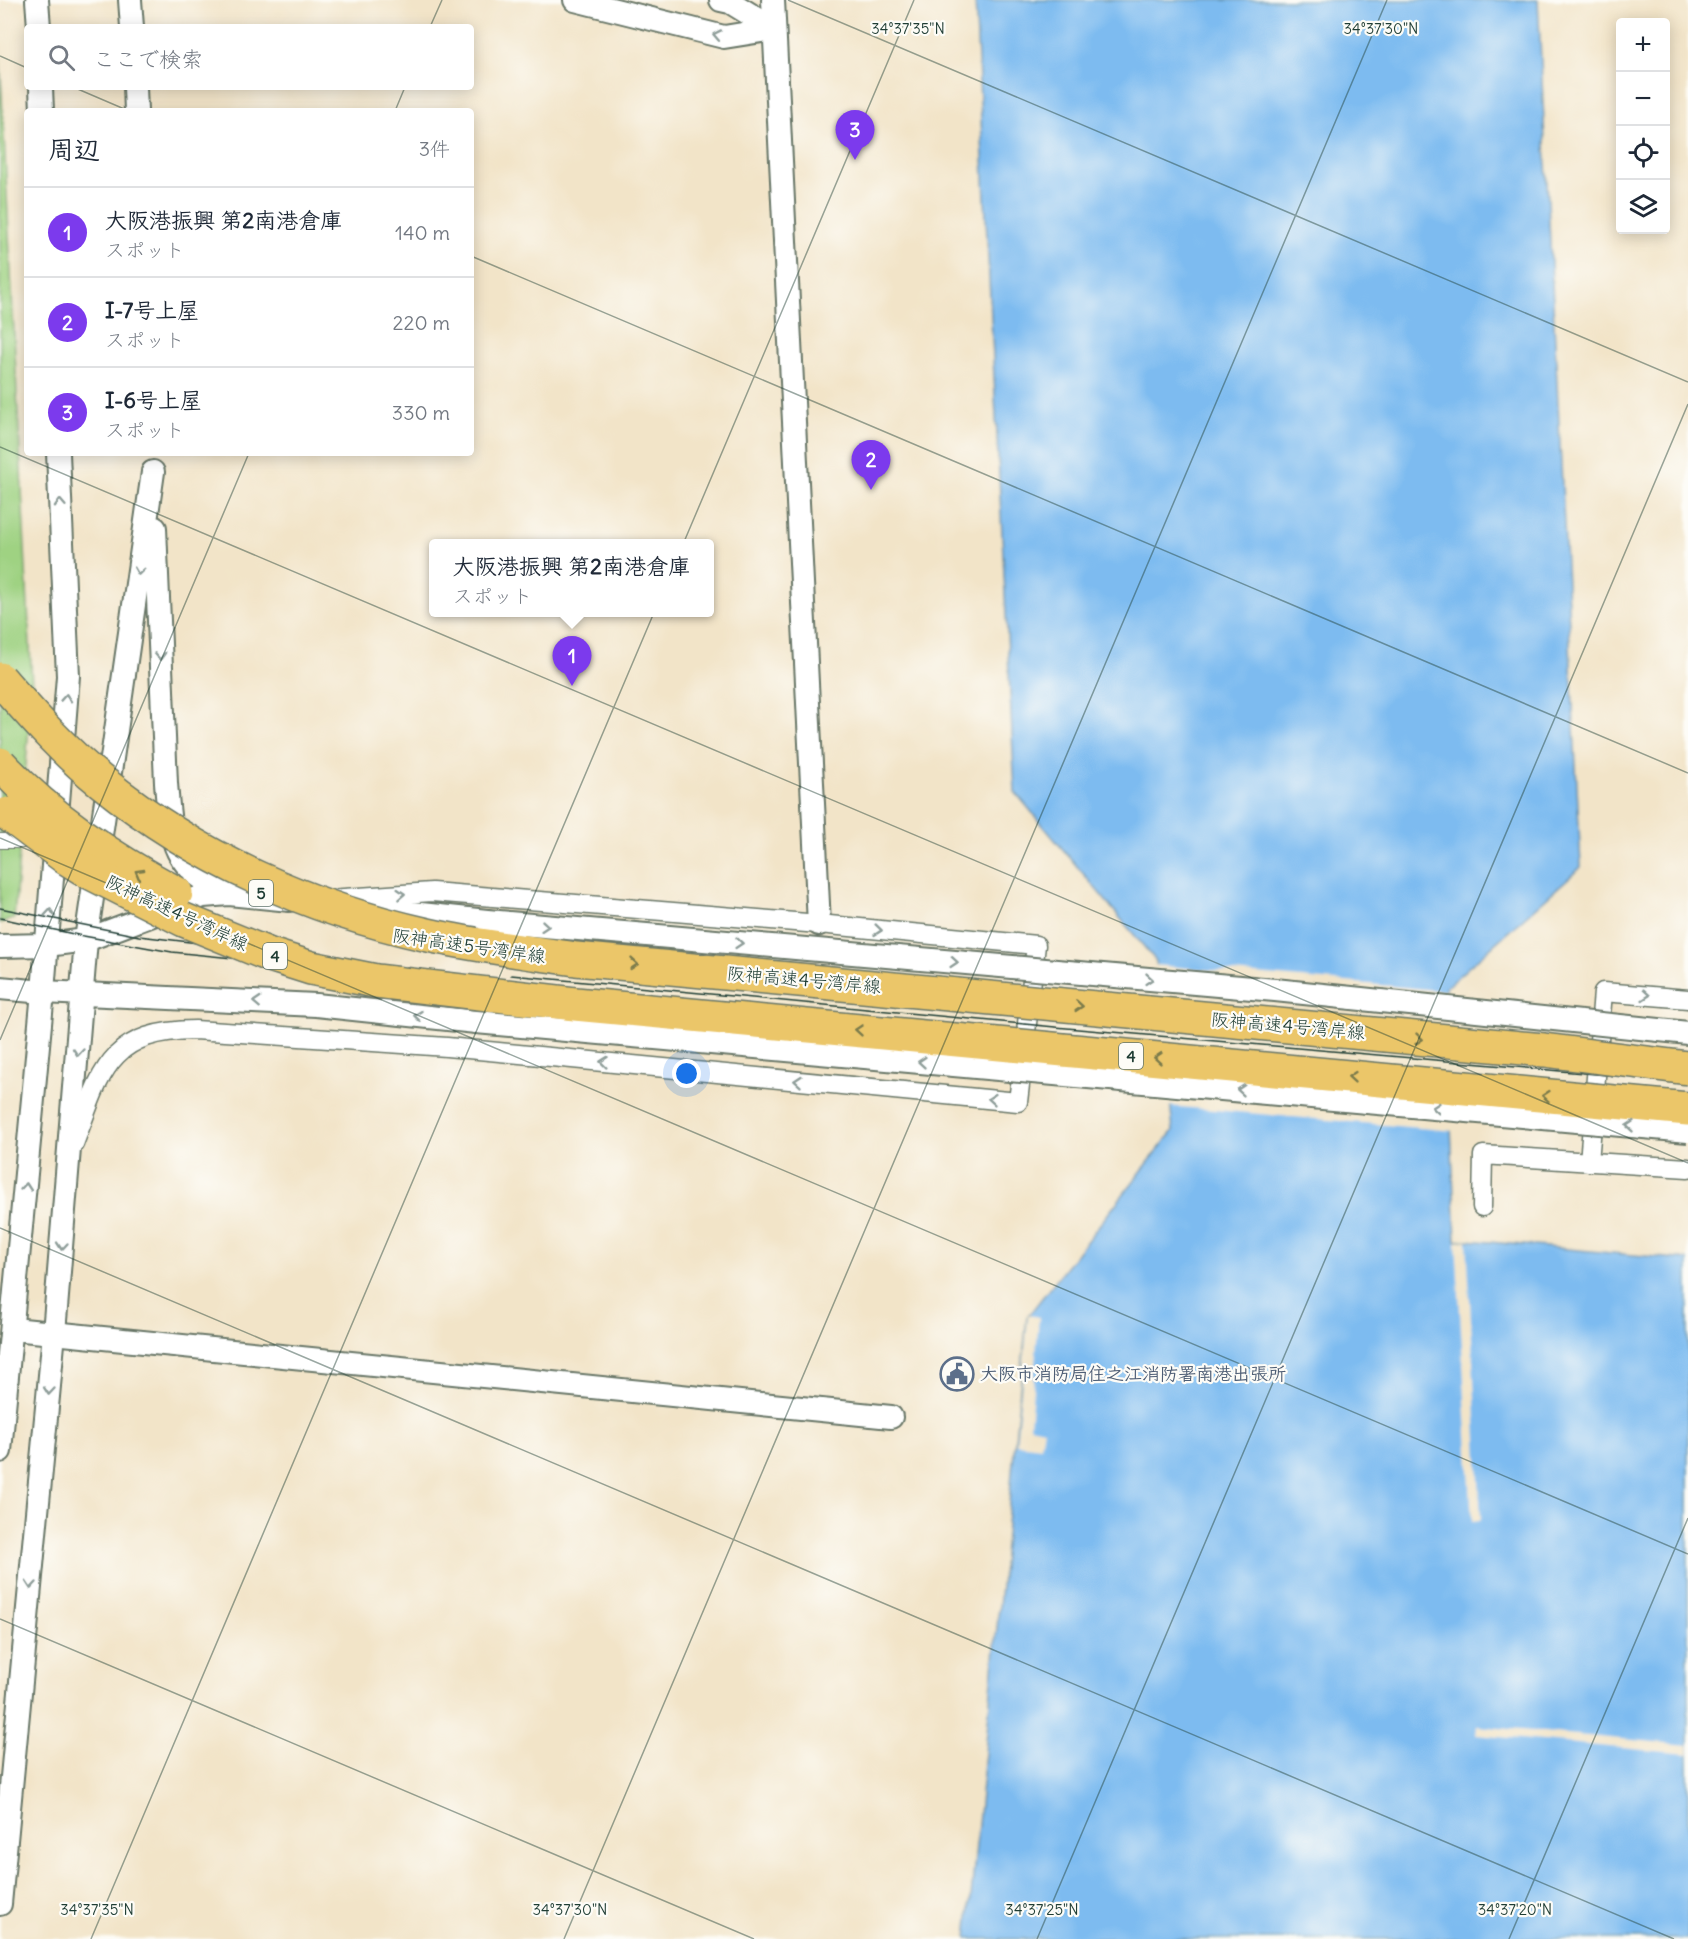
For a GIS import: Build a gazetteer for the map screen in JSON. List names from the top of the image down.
{
  "streets": {
    "highway": [
      "5",
      "阪神高速4号湾岸線",
      "阪神高速5号湾岸線",
      "4"
    ]
  },
  "crossings": [
    ["阪神高速4号湾岸線", "阪神高速5号湾岸線"]
  ],
  "places": {
    "public building": ["大阪市消防局住之江消防署南港出張所"]
  },
  "page": {
    "map_buttons": ["+", "−"],
    "search": "ここで検索",
    "heading": ["周辺", "3件"],
    "pins": ["3", "2", "1"],
    "list": [
      {
        "mark": "1",
        "name": "大阪港振興 第2南港倉庫",
        "note": "スポット",
        "value": "140 m"
      },
      {
        "mark": "2",
        "name": "I-7号上屋",
        "note": "スポット",
        "value": "220 m"
      },
      {
        "mark": "3",
        "name": "I-6号上屋",
        "note": "スポット",
        "value": "330 m"
      }
    ],
    "popup": ["大阪港振興 第2南港倉庫", "スポット"]
  },
  "coordinates": [
    "34°37'35\"N",
    "34°37'30\"N",
    "34°37'25\"N",
    "34°37'20\"N"
  ]
}
